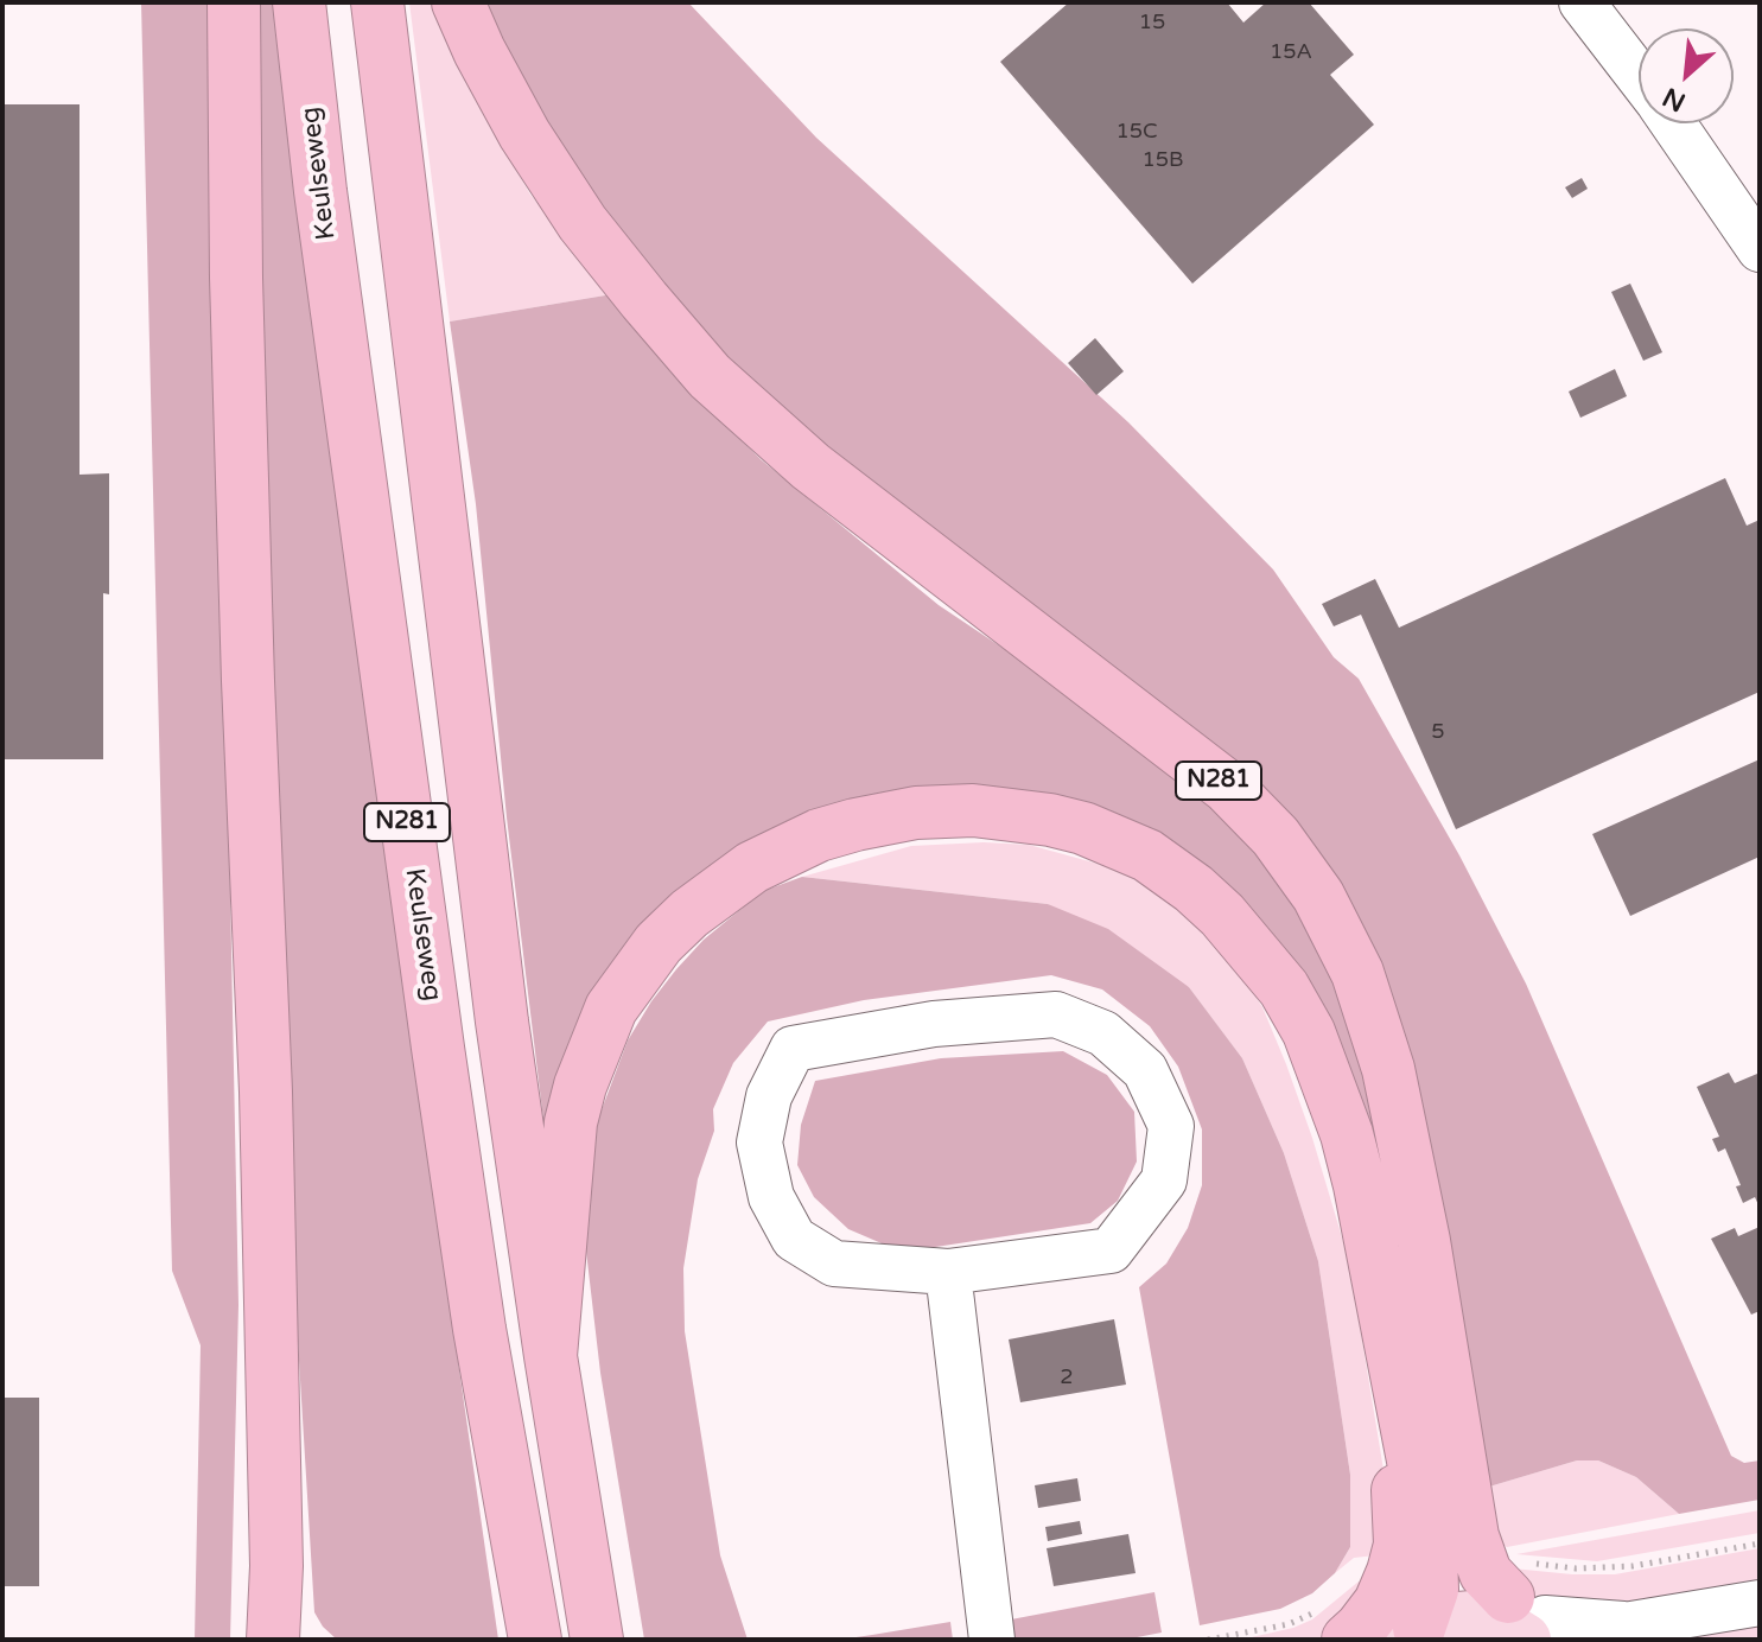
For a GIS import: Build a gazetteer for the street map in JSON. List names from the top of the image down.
{
  "streets": {
    "highway": ["Keulseweg", "N281"]
  },
  "house_numbers": [
    "15",
    "15A",
    "15C",
    "15B",
    "5",
    "2"
  ],
  "north": "bottom left"
}
